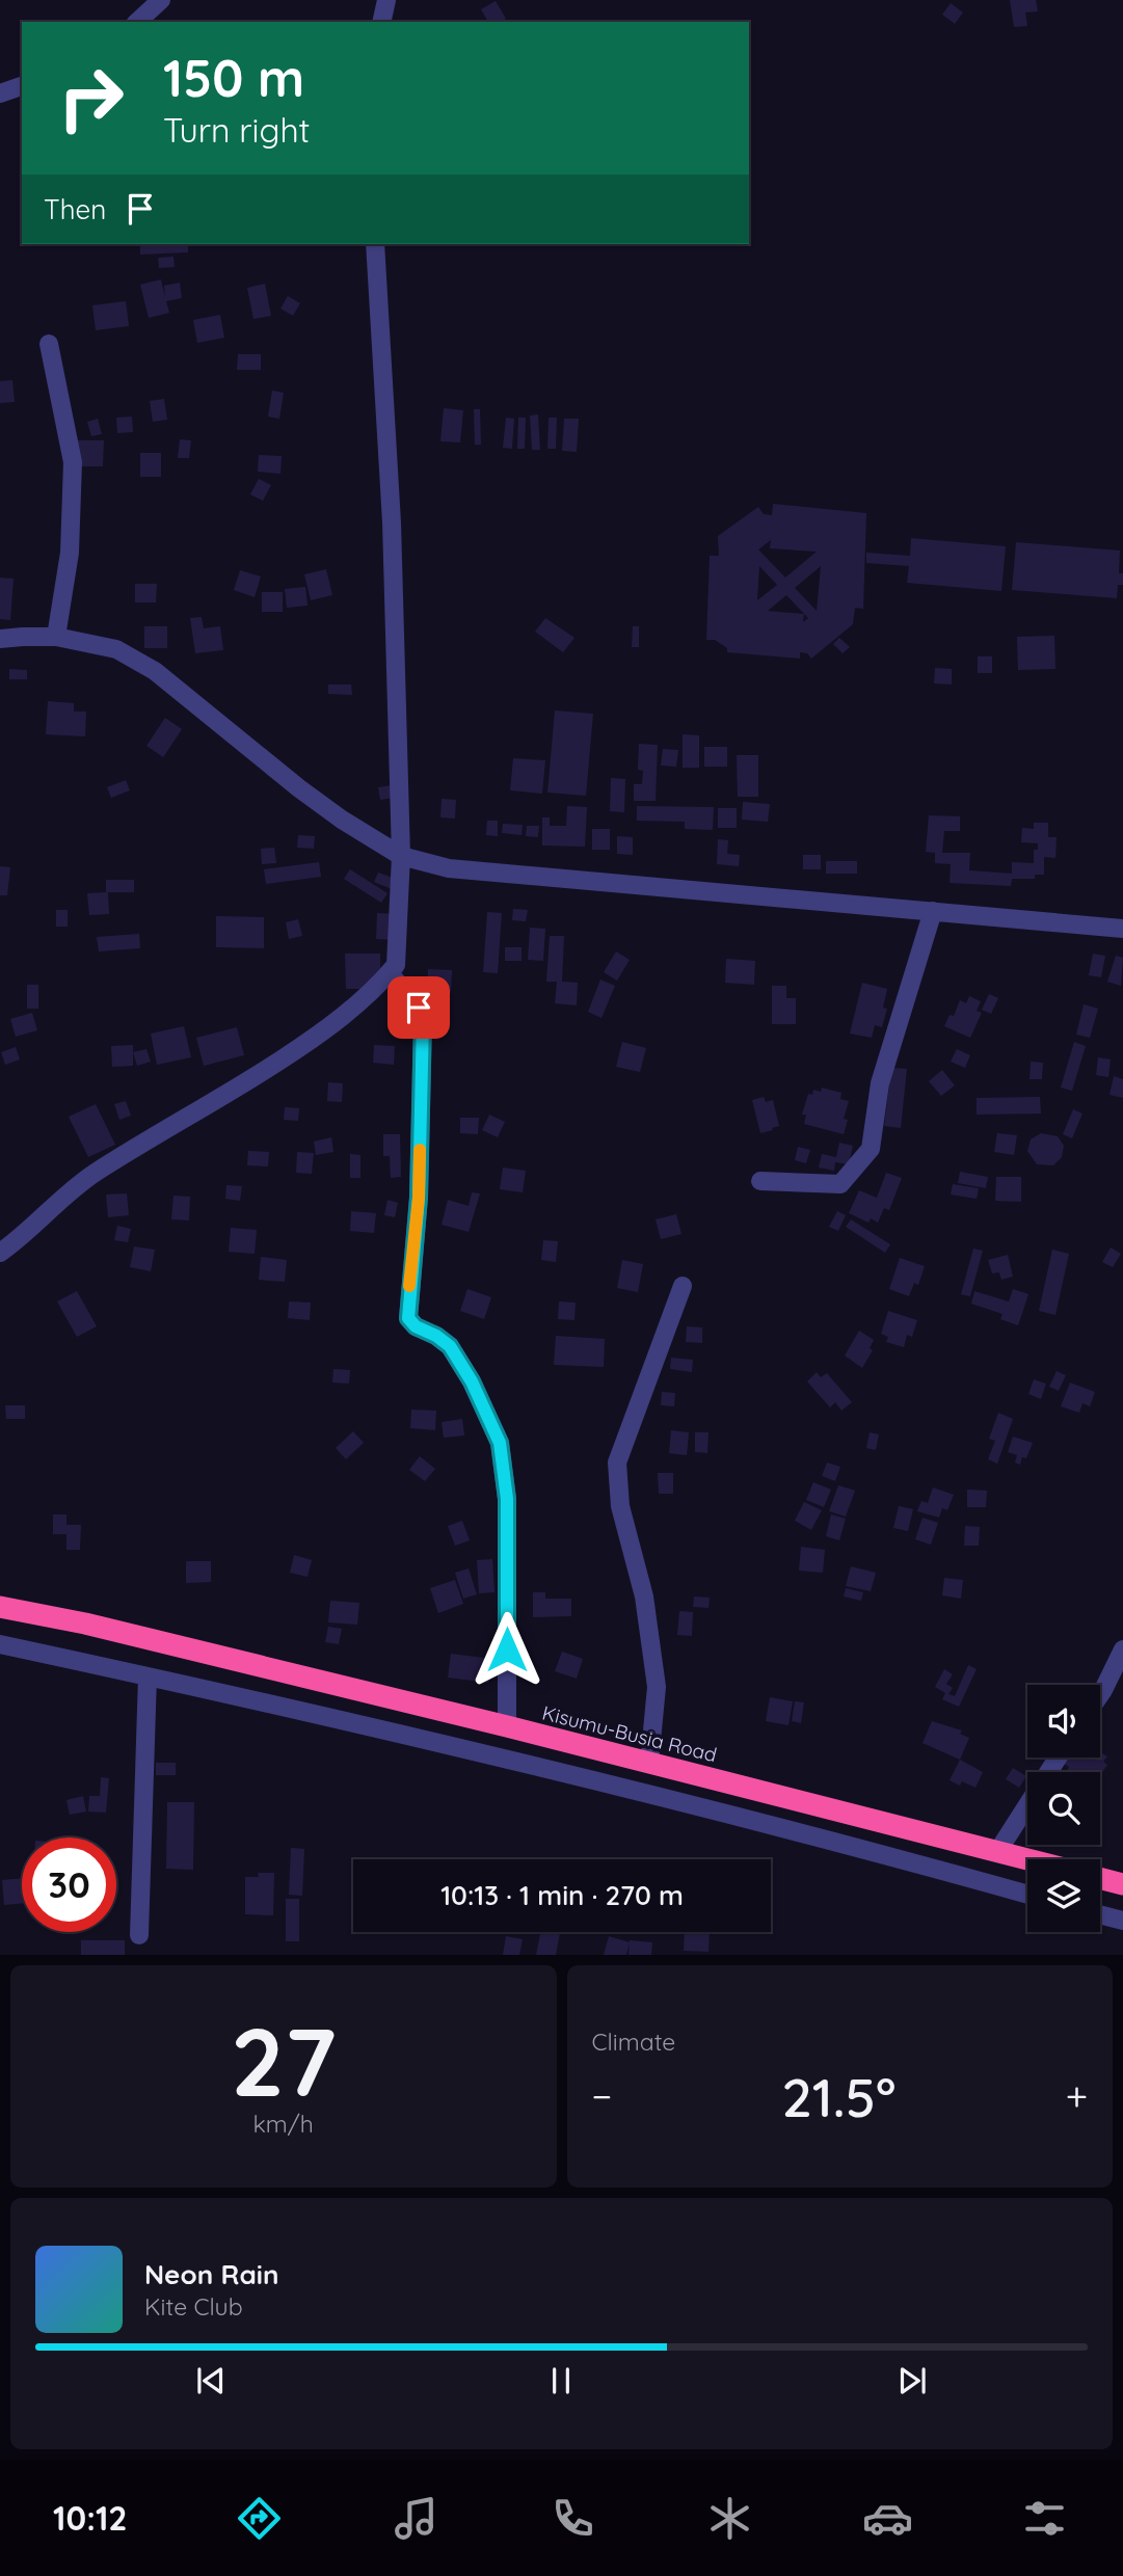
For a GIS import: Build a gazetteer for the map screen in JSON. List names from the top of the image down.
{
  "streets": {
    "highway": ["Kisumu-Busia Road"]
  },
  "page": {
    "turn": ["150 m", "Turn right"],
    "then": "Then",
    "limit": "30",
    "trip": "10:13 · 1 min · 270 m",
    "tile": [
      ["27", "km/h"],
      "Climate"
    ],
    "heat": ["−", "21.5°", "+"],
    "song": ["Neon Rain", "Kite Club"],
    "tabs": "10:12"
  }
}
